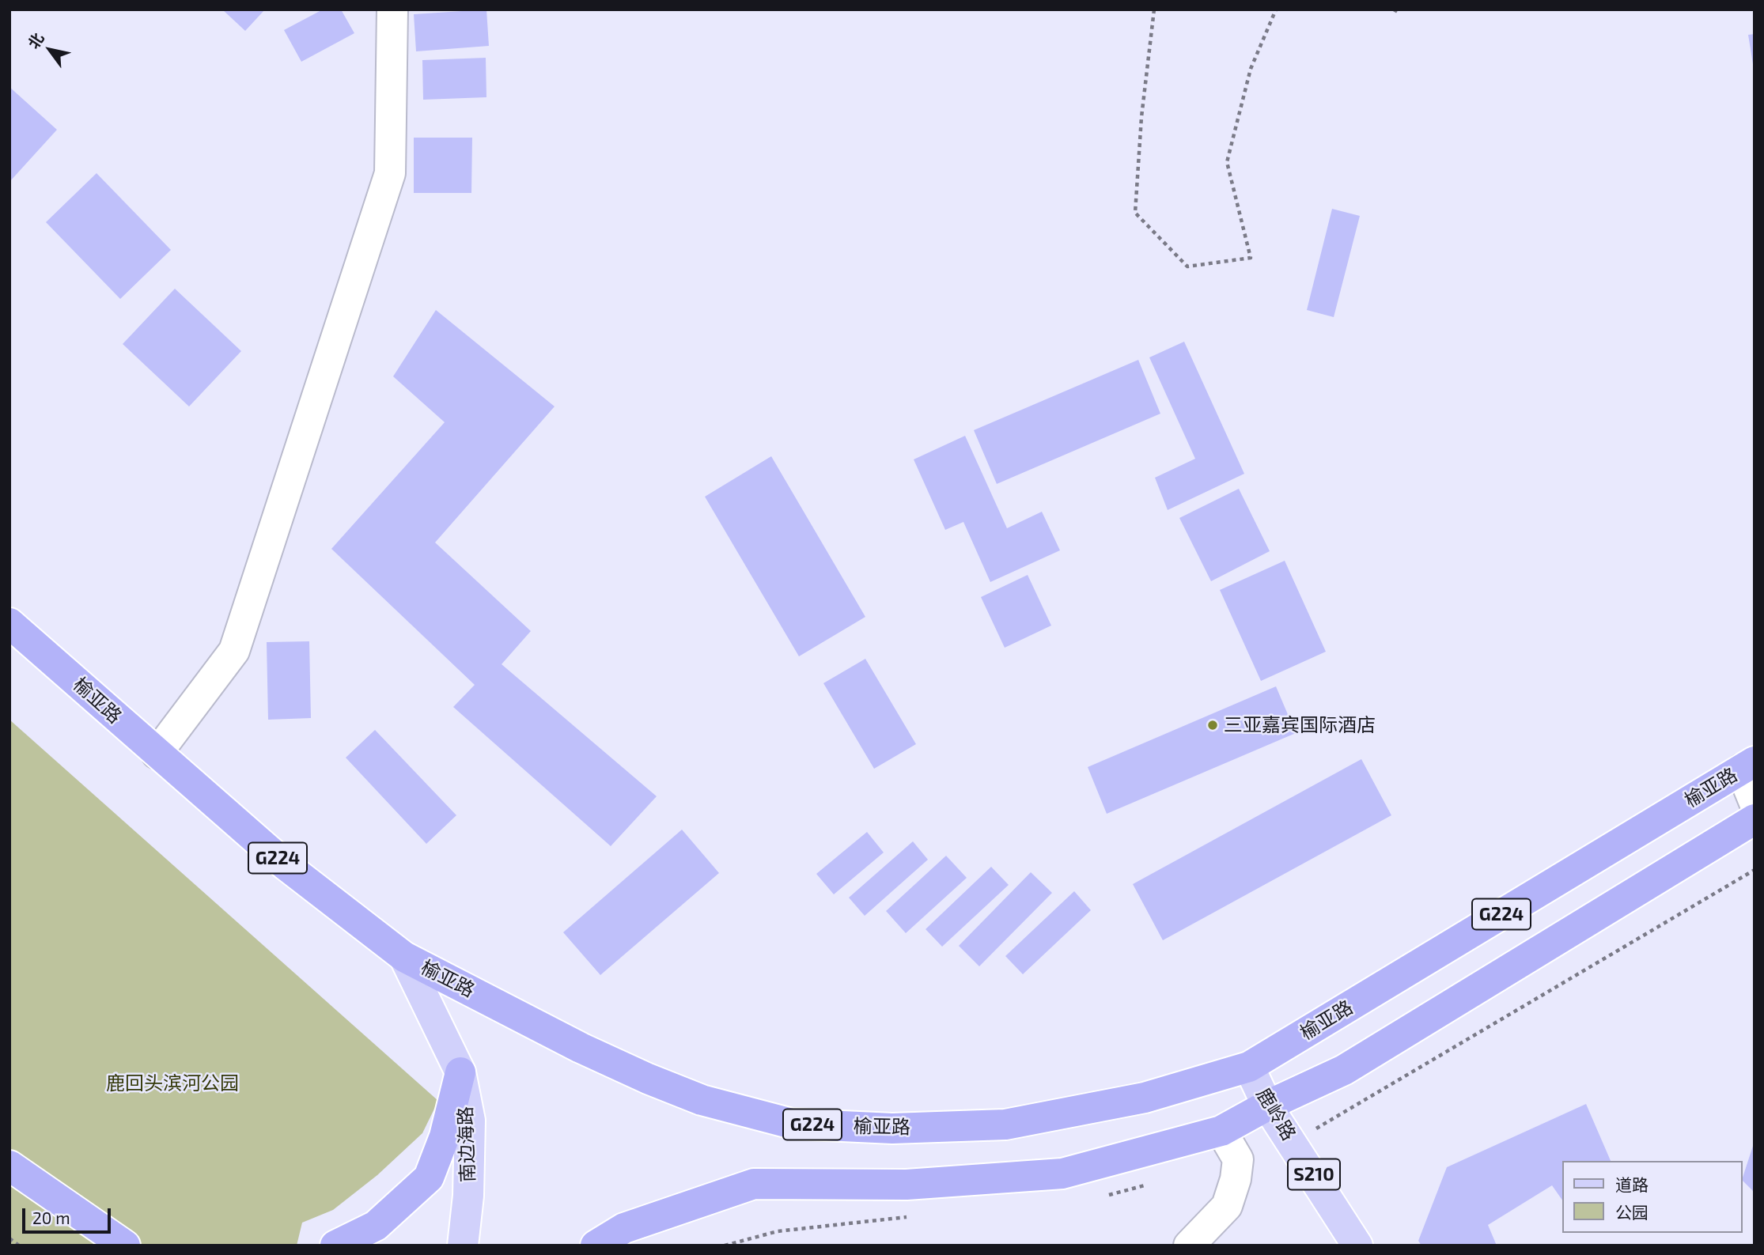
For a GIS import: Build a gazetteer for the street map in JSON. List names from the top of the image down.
{
  "streets": {
    "highway": ["榆亚路", "G224"],
    "main road": ["鹿岭路", "南边海路", "S210"]
  },
  "crossings": [
    ["榆亚路", "鹿岭路"],
    ["榆亚路", "南边海路"],
    ["G224", "鹿岭路"]
  ],
  "parks": ["鹿回头滨河公园"],
  "places": ["三亚嘉宾国际酒店"],
  "legend": ["道路", "公园"],
  "scale_bar": "20 m",
  "north": "top left"
}
